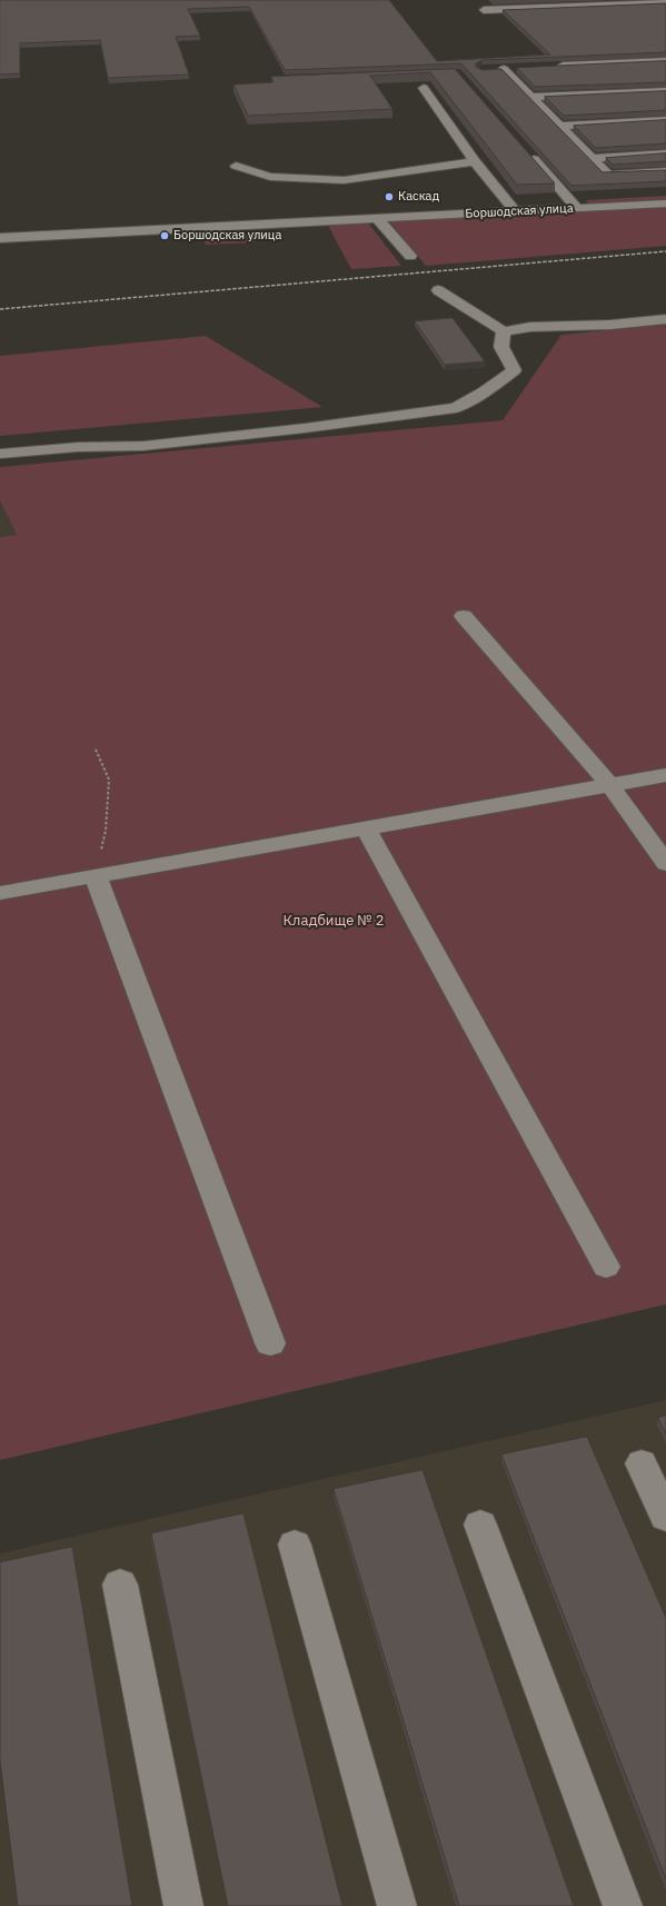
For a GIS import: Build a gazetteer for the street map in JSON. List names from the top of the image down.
{
  "streets": {
    "street": ["Боршодская улица"]
  },
  "parks": ["Кладбище № 2"],
  "places": ["Каскад", "Боршодская улица"]
}
